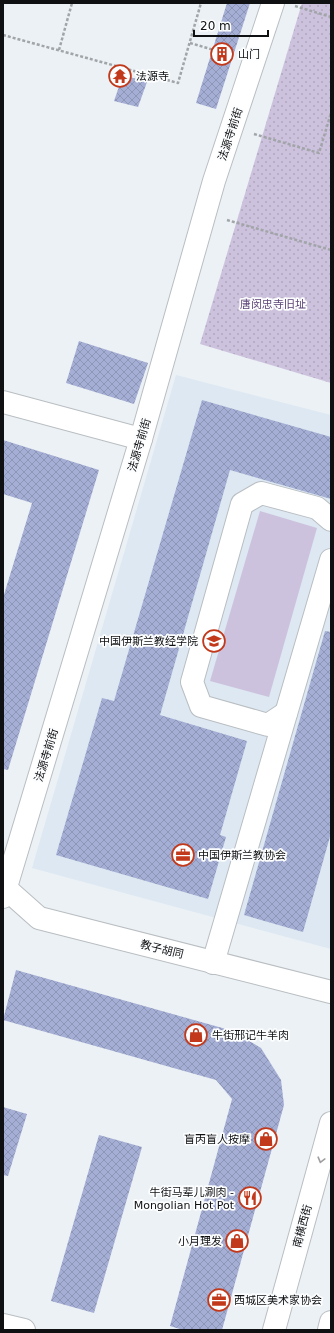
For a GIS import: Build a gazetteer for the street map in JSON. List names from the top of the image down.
{
  "streets": {
    "street": ["法源寺前街", "教子胡同", "南横西街"]
  },
  "crossings": [
    ["法源寺前街", "教子胡同"]
  ],
  "one_way": ["南横西街"],
  "parks": ["唐闵忠寺旧址"],
  "places": {
    "building": ["山门"],
    "temple": ["法源寺"],
    "school or university": ["中国伊斯兰教经学院"],
    "office": ["中国伊斯兰教协会", "西城区美术家协会"],
    "shop": ["牛街邢记牛羊肉", "盲丙盲人按摩", "小月理发"],
    "restaurant": ["牛街马辈儿涮肉 - Mongolian Hot Pot"]
  },
  "scale_bar": "20 m"
}
